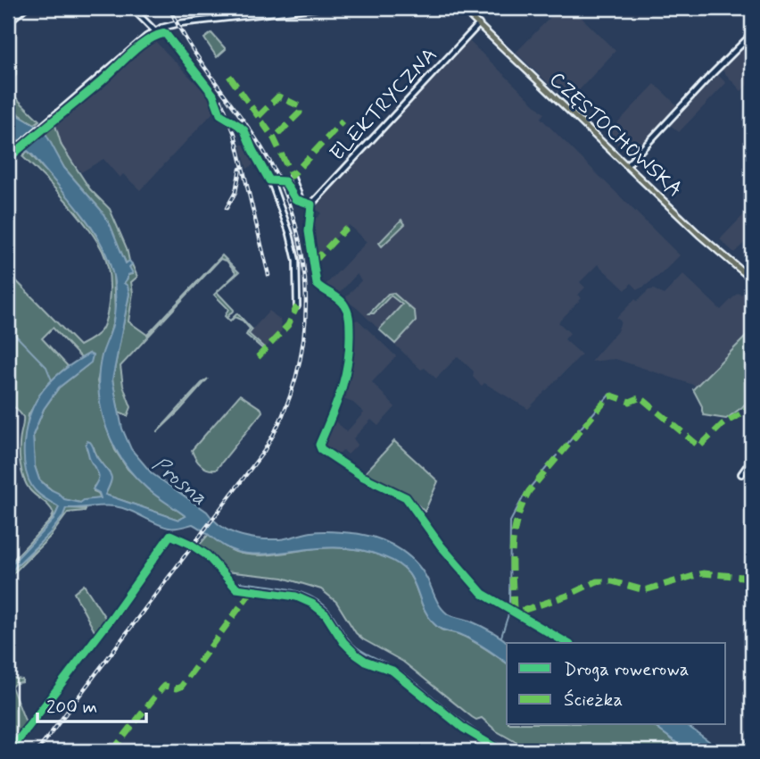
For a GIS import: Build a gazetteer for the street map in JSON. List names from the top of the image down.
{
  "streets": {
    "main road": ["CZĘSTOCHOWSKA"],
    "street": ["ELEKTRYCZNA"]
  },
  "crossings": [
    ["ELEKTRYCZNA", "CZĘSTOCHOWSKA"]
  ],
  "water": ["Prosna"],
  "legend": ["Droga rowerowa", "Ścieżka"],
  "scale_bar": "200 m"
}
